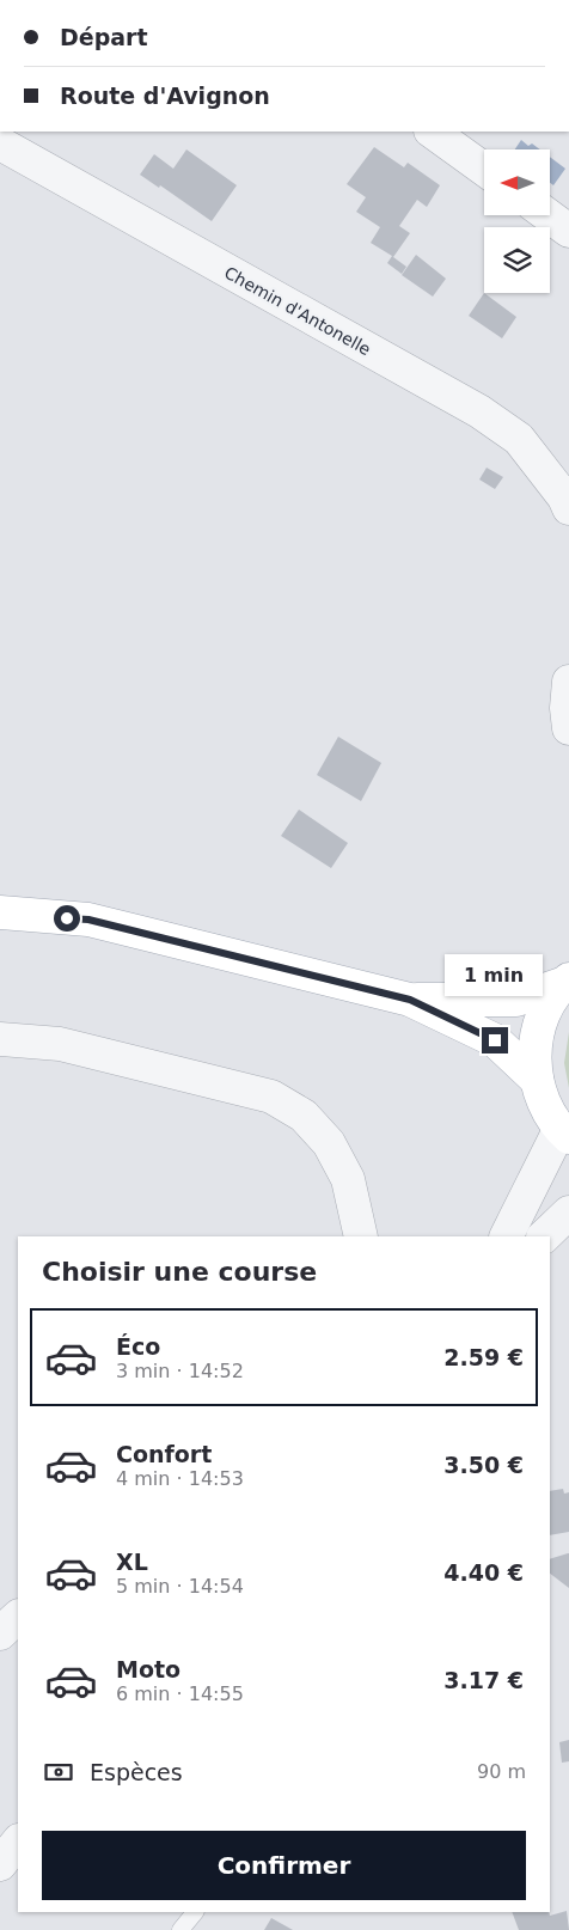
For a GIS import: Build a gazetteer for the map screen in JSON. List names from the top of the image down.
{
  "streets": {
    "street": ["Chemin d'Antonelle"]
  },
  "north": "left",
  "page": {
    "banner": ["Départ", "Route d'Avignon"],
    "bubble": "1 min",
    "heading": "Choisir une course",
    "list": [
      {
        "name": "Éco",
        "note": "3 min · 14:52",
        "value": "2.59 €"
      },
      {
        "name": "Confort",
        "note": "4 min · 14:53",
        "value": "3.50 €"
      },
      {
        "name": "XL",
        "note": "5 min · 14:54",
        "value": "4.40 €"
      },
      {
        "name": "Moto",
        "note": "6 min · 14:55",
        "value": "3.17 €"
      }
    ],
    "pay": ["Espèces", "90 m"],
    "buttons": "Confirmer"
  }
}
